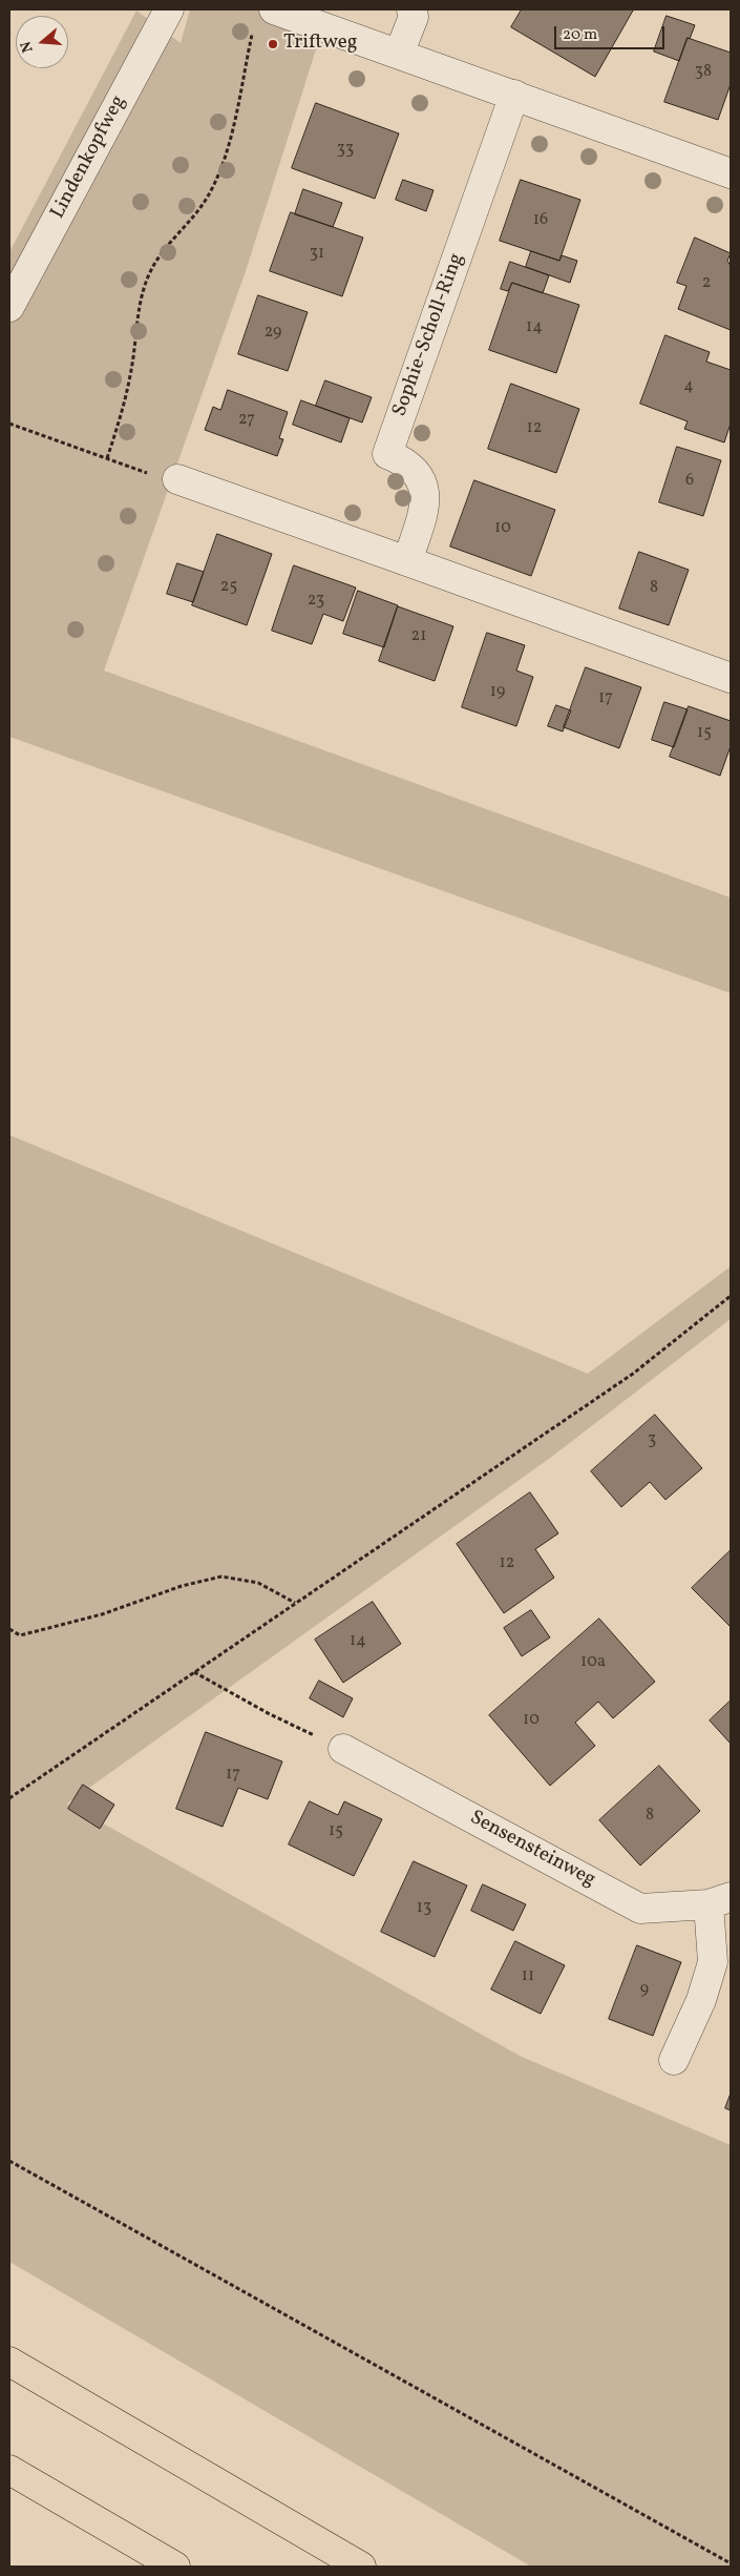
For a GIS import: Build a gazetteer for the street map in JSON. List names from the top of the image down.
{
  "streets": {
    "street": ["Lindenkopfweg", "Sophie-Scholl-Ring", "Sensensteinweg"]
  },
  "places": ["Triftweg"],
  "house_numbers": [
    "38",
    "33",
    "16",
    "31",
    "2",
    "14",
    "29",
    "4",
    "27",
    "12",
    "6",
    "10",
    "25",
    "8",
    "23",
    "21",
    "19",
    "17",
    "15",
    "3",
    "12",
    "14",
    "10a",
    "10",
    "17",
    "8",
    "15",
    "13",
    "11",
    "9"
  ],
  "scale_bar": "20 m",
  "north": "left"
}
